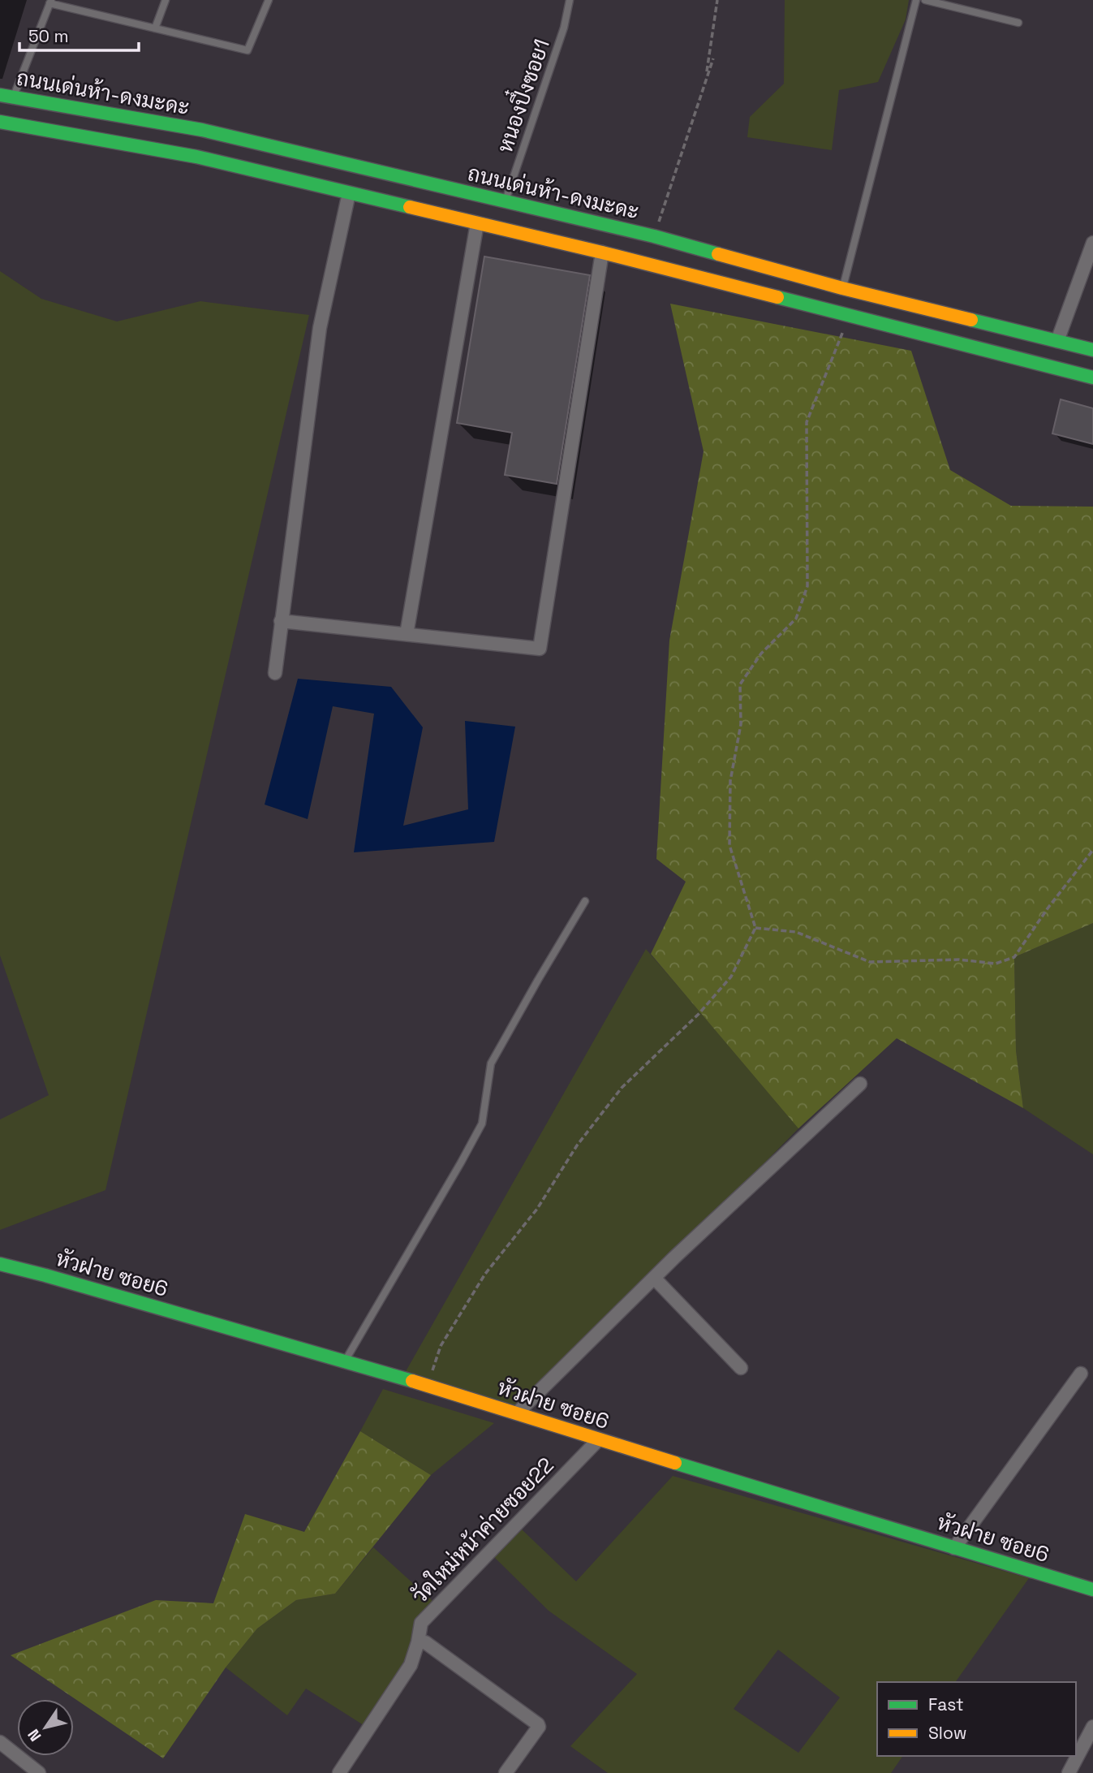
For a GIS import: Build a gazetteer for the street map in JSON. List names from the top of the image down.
{
  "streets": {
    "main road": ["ถนนเด่นห้า-ดงมะดะ", "หัวฝาย ซอย6"],
    "street": ["วัดใหม่หน้าค่ายซอย22"],
    "lane": ["หนองปึ๋งซอย1"]
  },
  "crossings": [
    ["ถนนเด่นห้า-ดงมะดะ", "หนองปึ๋งซอย1"],
    ["หัวฝาย ซอย6", "วัดใหม่หน้าค่ายซอย22"]
  ],
  "legend": ["Fast", "Slow"],
  "scale_bar": "50 m",
  "north": "bottom left"
}
